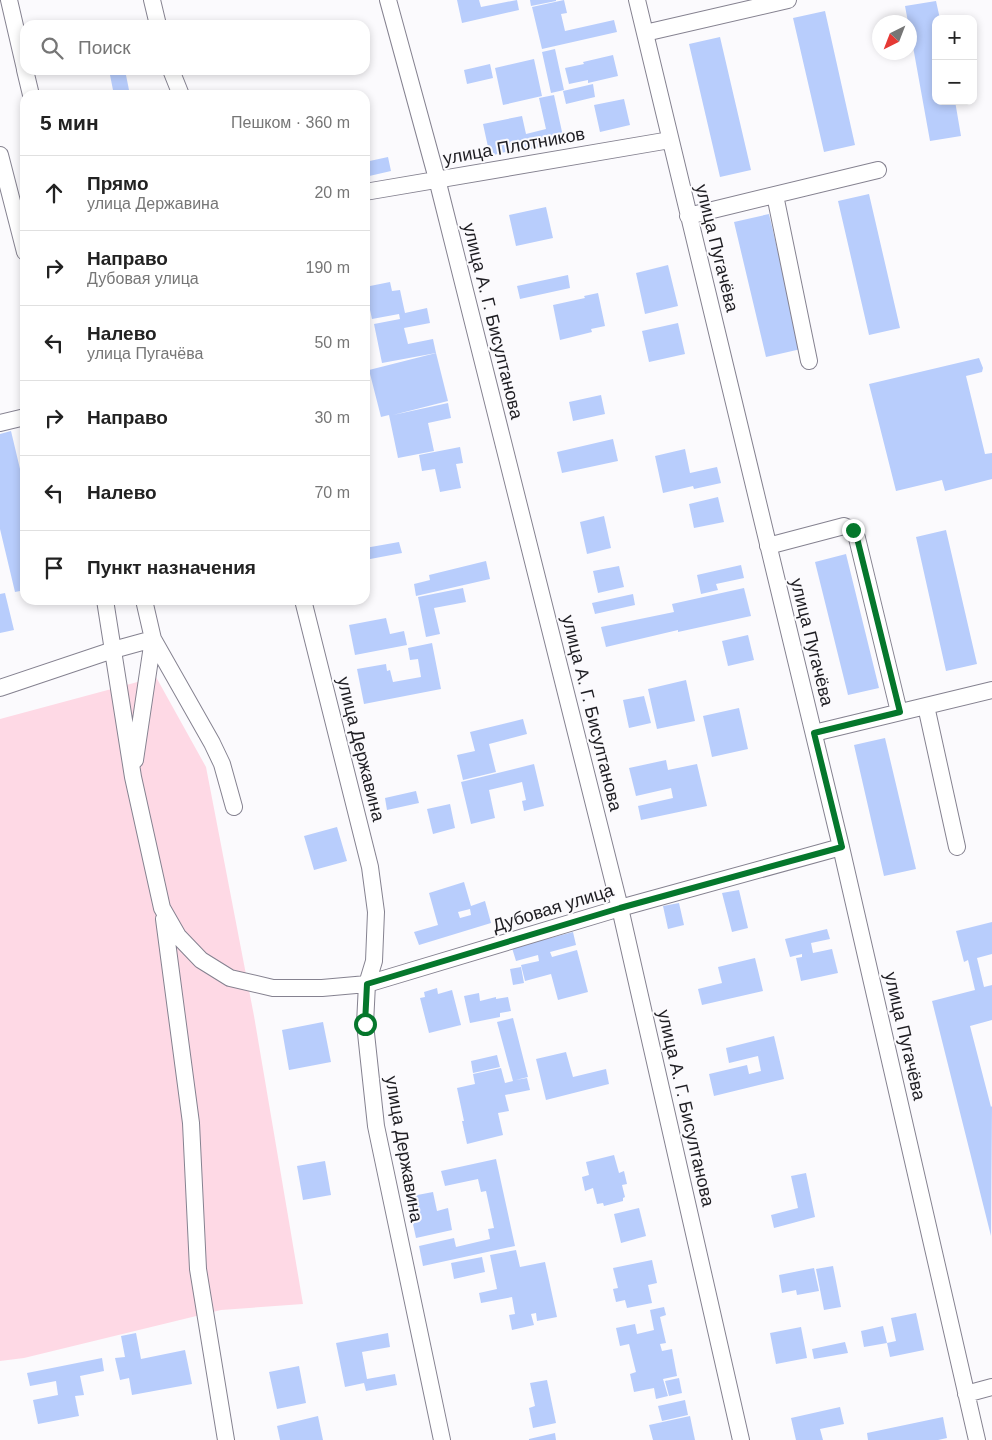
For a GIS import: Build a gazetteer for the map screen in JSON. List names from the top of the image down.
{
  "streets": {
    "street": [
      "улица Плотников",
      "улица Пугачёва",
      "улица А. Г. Бисултанова",
      "улица Державина",
      "Дубовая улица"
    ]
  },
  "crossings": [
    ["улица Плотников", "улица Пугачёва"],
    ["улица Плотников", "улица А. Г. Бисултанова"],
    ["улица Пугачёва", "Дубовая улица"],
    ["улица А. Г. Бисултанова", "Дубовая улица"],
    ["улица Державина", "Дубовая улица"]
  ],
  "north": "bottom left",
  "page": {
    "map_buttons": ["+", "−"],
    "search": "Поиск",
    "heading": ["5 мин", "Пешком · 360 m"],
    "list": [
      ["Прямо", "улица Державина", "20 m"],
      ["Направо", "Дубовая улица", "190 m"],
      ["Налево", "улица Пугачёва", "50 m"],
      ["Направо", "30 m"],
      ["Налево", "70 m"],
      "Пункт назначения"
    ]
  }
}
